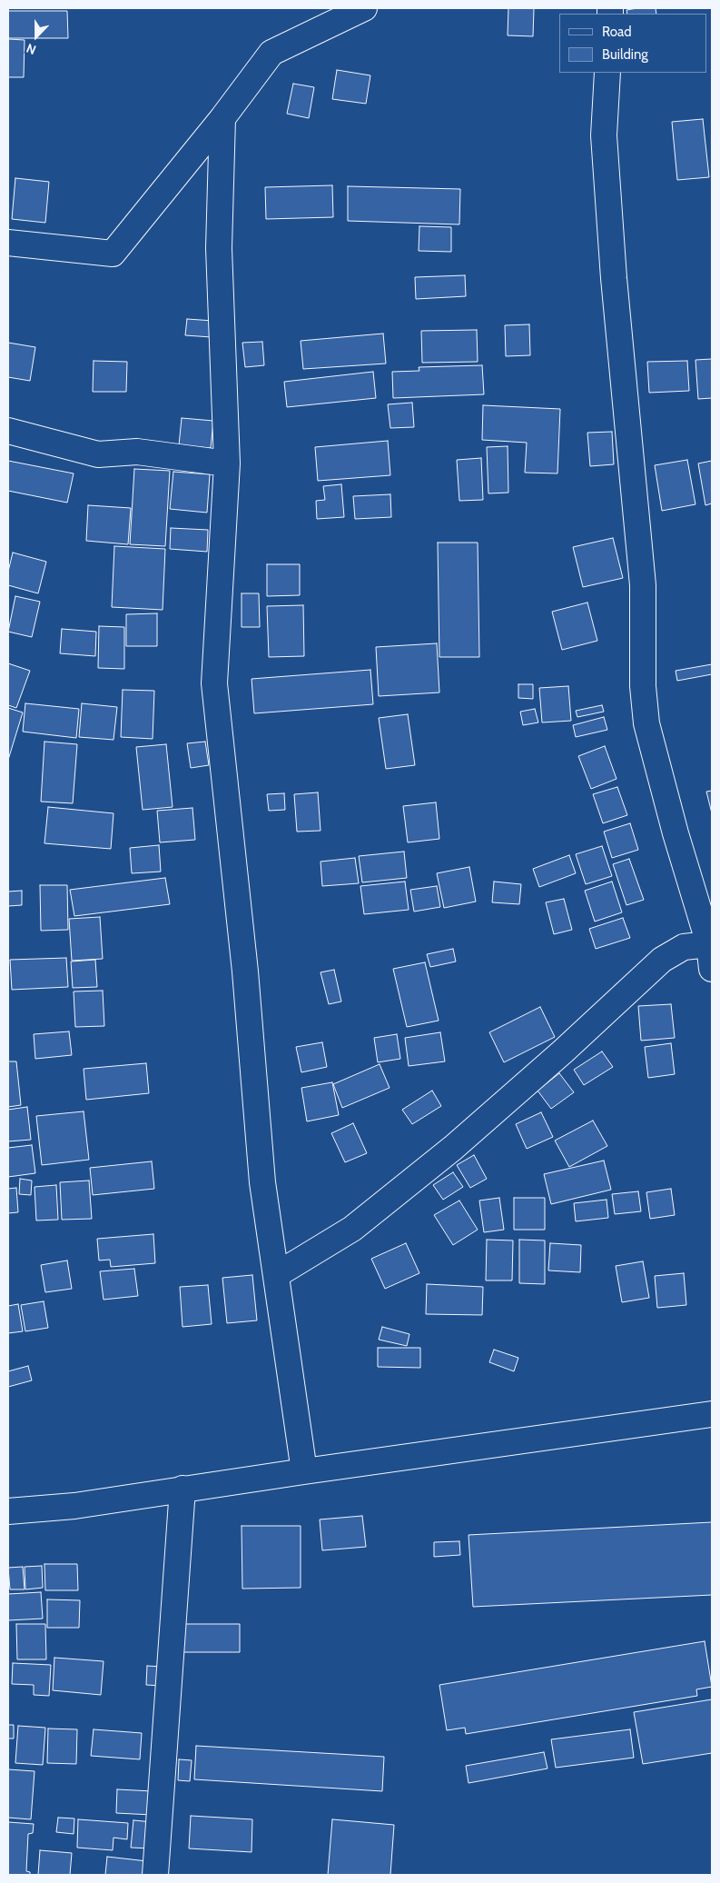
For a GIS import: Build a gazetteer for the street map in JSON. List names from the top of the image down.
{
  "legend": ["Road", "Building"],
  "north": "bottom"
}
